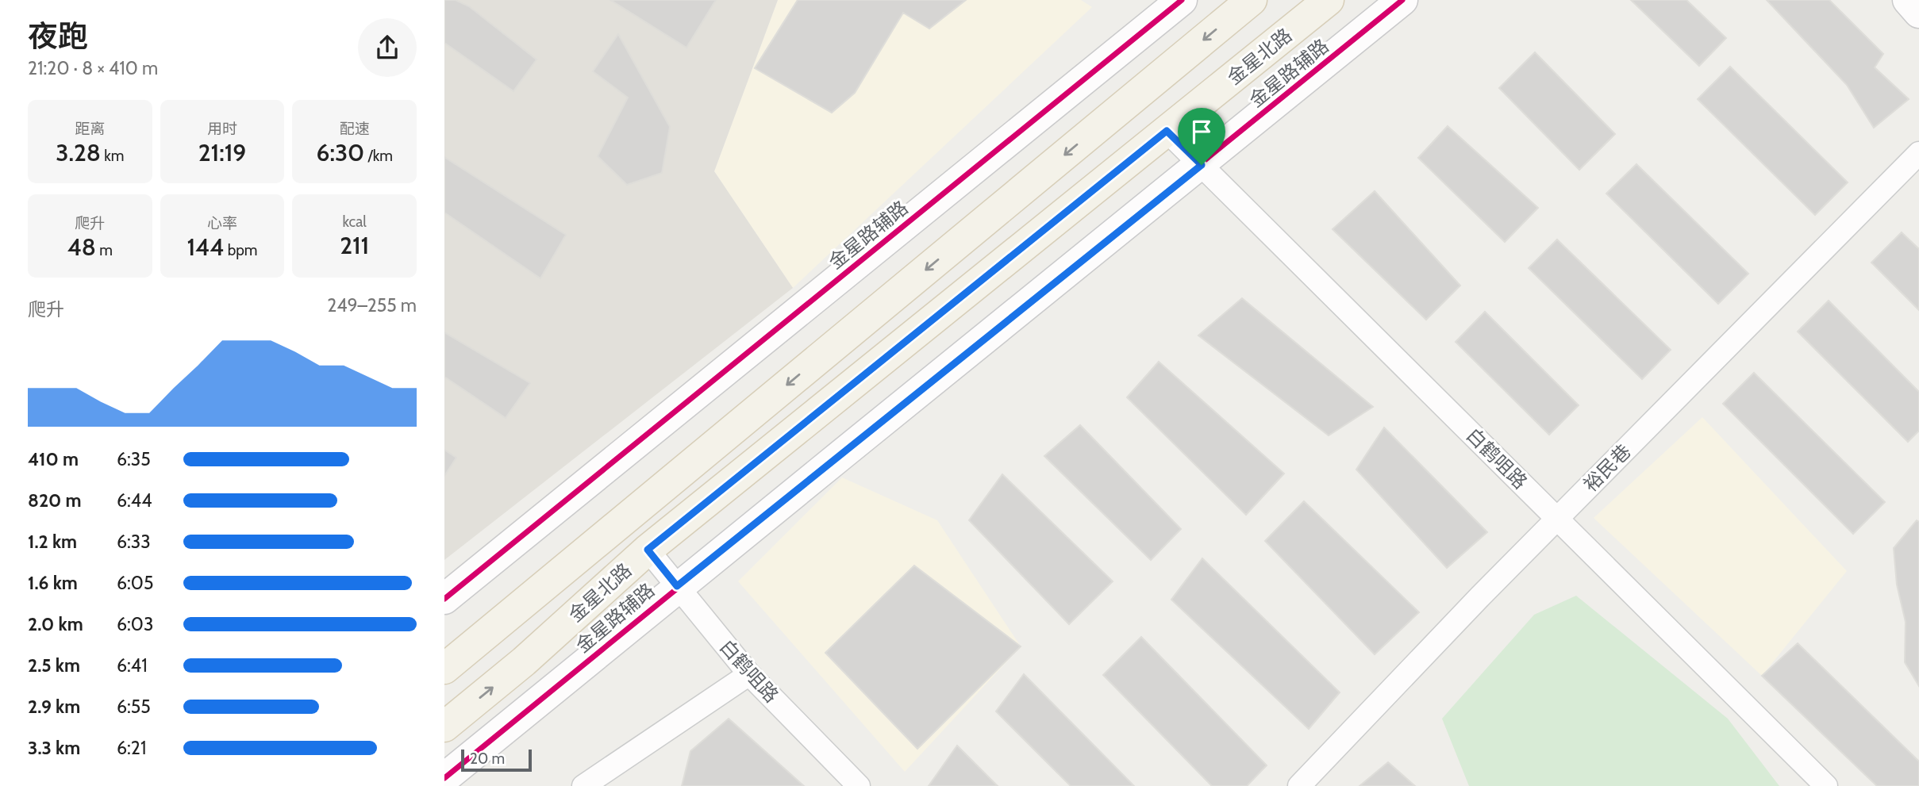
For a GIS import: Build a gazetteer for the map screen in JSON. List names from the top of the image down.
{
  "streets": {
    "main road": ["金星北路"],
    "street": ["金星路辅路", "白鹤咀路", "裕民巷"]
  },
  "crossings": [
    ["金星北路", "白鹤咀路"],
    ["金星路辅路", "白鹤咀路"],
    ["白鹤咀路", "裕民巷"]
  ],
  "scale_bar": "20 m",
  "page": {
    "heading": ["夜跑", "21:20 · 8 × 410 m"],
    "stats": [
      ["距离", "3.28 km"],
      ["用时", "21:19"],
      ["配速", "6:30 /km"],
      ["爬升", "48 m"],
      ["心率", "144 bpm"],
      ["kcal", "211"]
    ],
    "chart": ["爬升", "249–255 m"],
    "list": [
      {
        "name": "410 m",
        "note": "6:35"
      },
      {
        "name": "820 m",
        "note": "6:44"
      },
      {
        "name": "1.2 km",
        "note": "6:33"
      },
      {
        "name": "1.6 km",
        "note": "6:05"
      },
      {
        "name": "2.0 km",
        "note": "6:03"
      },
      {
        "name": "2.5 km",
        "note": "6:41"
      },
      {
        "name": "2.9 km",
        "note": "6:55"
      },
      {
        "name": "3.3 km",
        "note": "6:21"
      }
    ],
    "scale": "20 m"
  }
}
